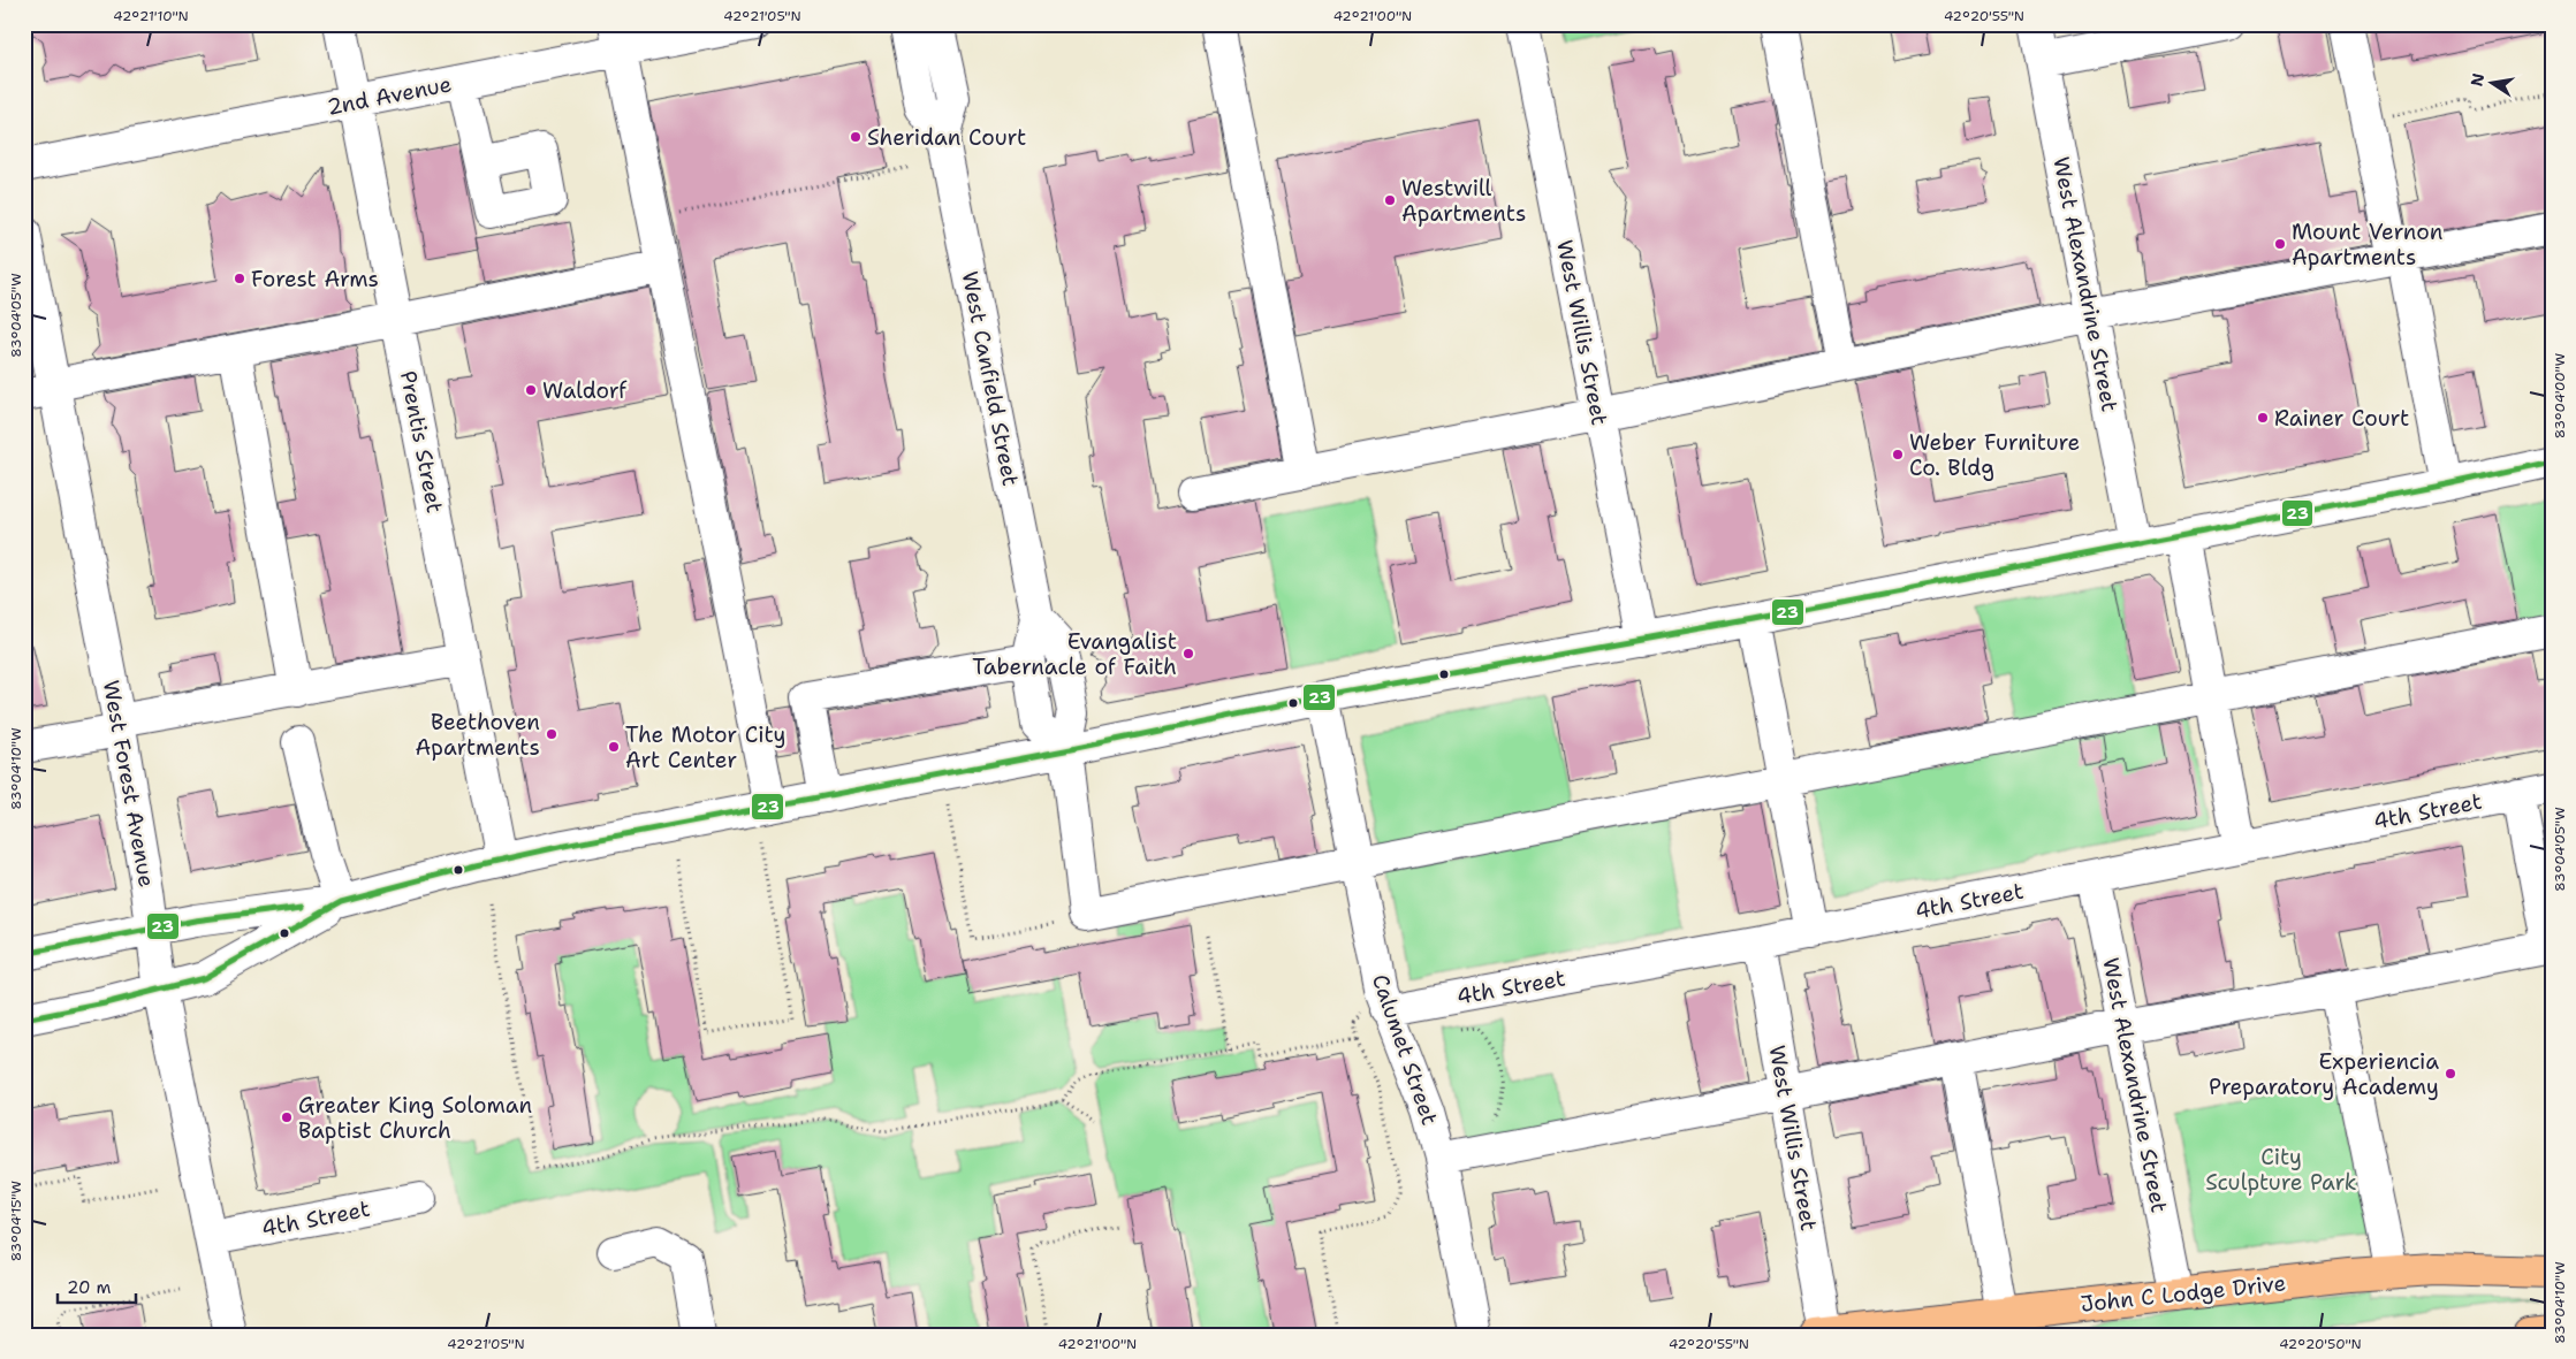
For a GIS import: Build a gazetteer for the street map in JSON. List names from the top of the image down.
{
  "streets": {
    "main road": ["John C Lodge Drive"],
    "street": [
      "2nd Avenue",
      "West Alexandrine Street",
      "West Willis Street",
      "West Canfield Street",
      "Prentis Street",
      "West Forest Avenue",
      "4th Street",
      "Calumet Street"
    ]
  },
  "crossings": [
    ["2nd Avenue", "Prentis Street"],
    ["West Alexandrine Street", "4th Street"],
    ["West Alexandrine Street", "John C Lodge Drive"],
    ["West Willis Street", "4th Street"],
    ["West Willis Street", "John C Lodge Drive"],
    ["West Forest Avenue", "4th Street"],
    ["4th Street", "Calumet Street"]
  ],
  "parks": ["City Sculpture Park"],
  "places": [
    "Sheridan Court",
    "Westwill Apartments",
    "Mount Vernon Apartments",
    "Forest Arms",
    "Waldorf",
    "Rainer Court",
    "Weber Furniture Co. Bldg",
    "Evangalist Tabernacle of Faith",
    "Beethoven Apartments",
    "The Motor City Art Center",
    "Experiencia Preparatory Academy",
    "Greater King Soloman Baptist Church"
  ],
  "lines": ["transit line 23"],
  "scale_bar": "20 m",
  "north": "left",
  "coordinates": [
    "42°21'10\"N",
    "42°21'05\"N",
    "42°21'00\"N",
    "42°20'55\"N",
    "83°04'05\"W",
    "83°04'00\"W",
    "83°04'10\"W",
    "83°04'15\"W",
    "42°20'50\"N"
  ]
}
